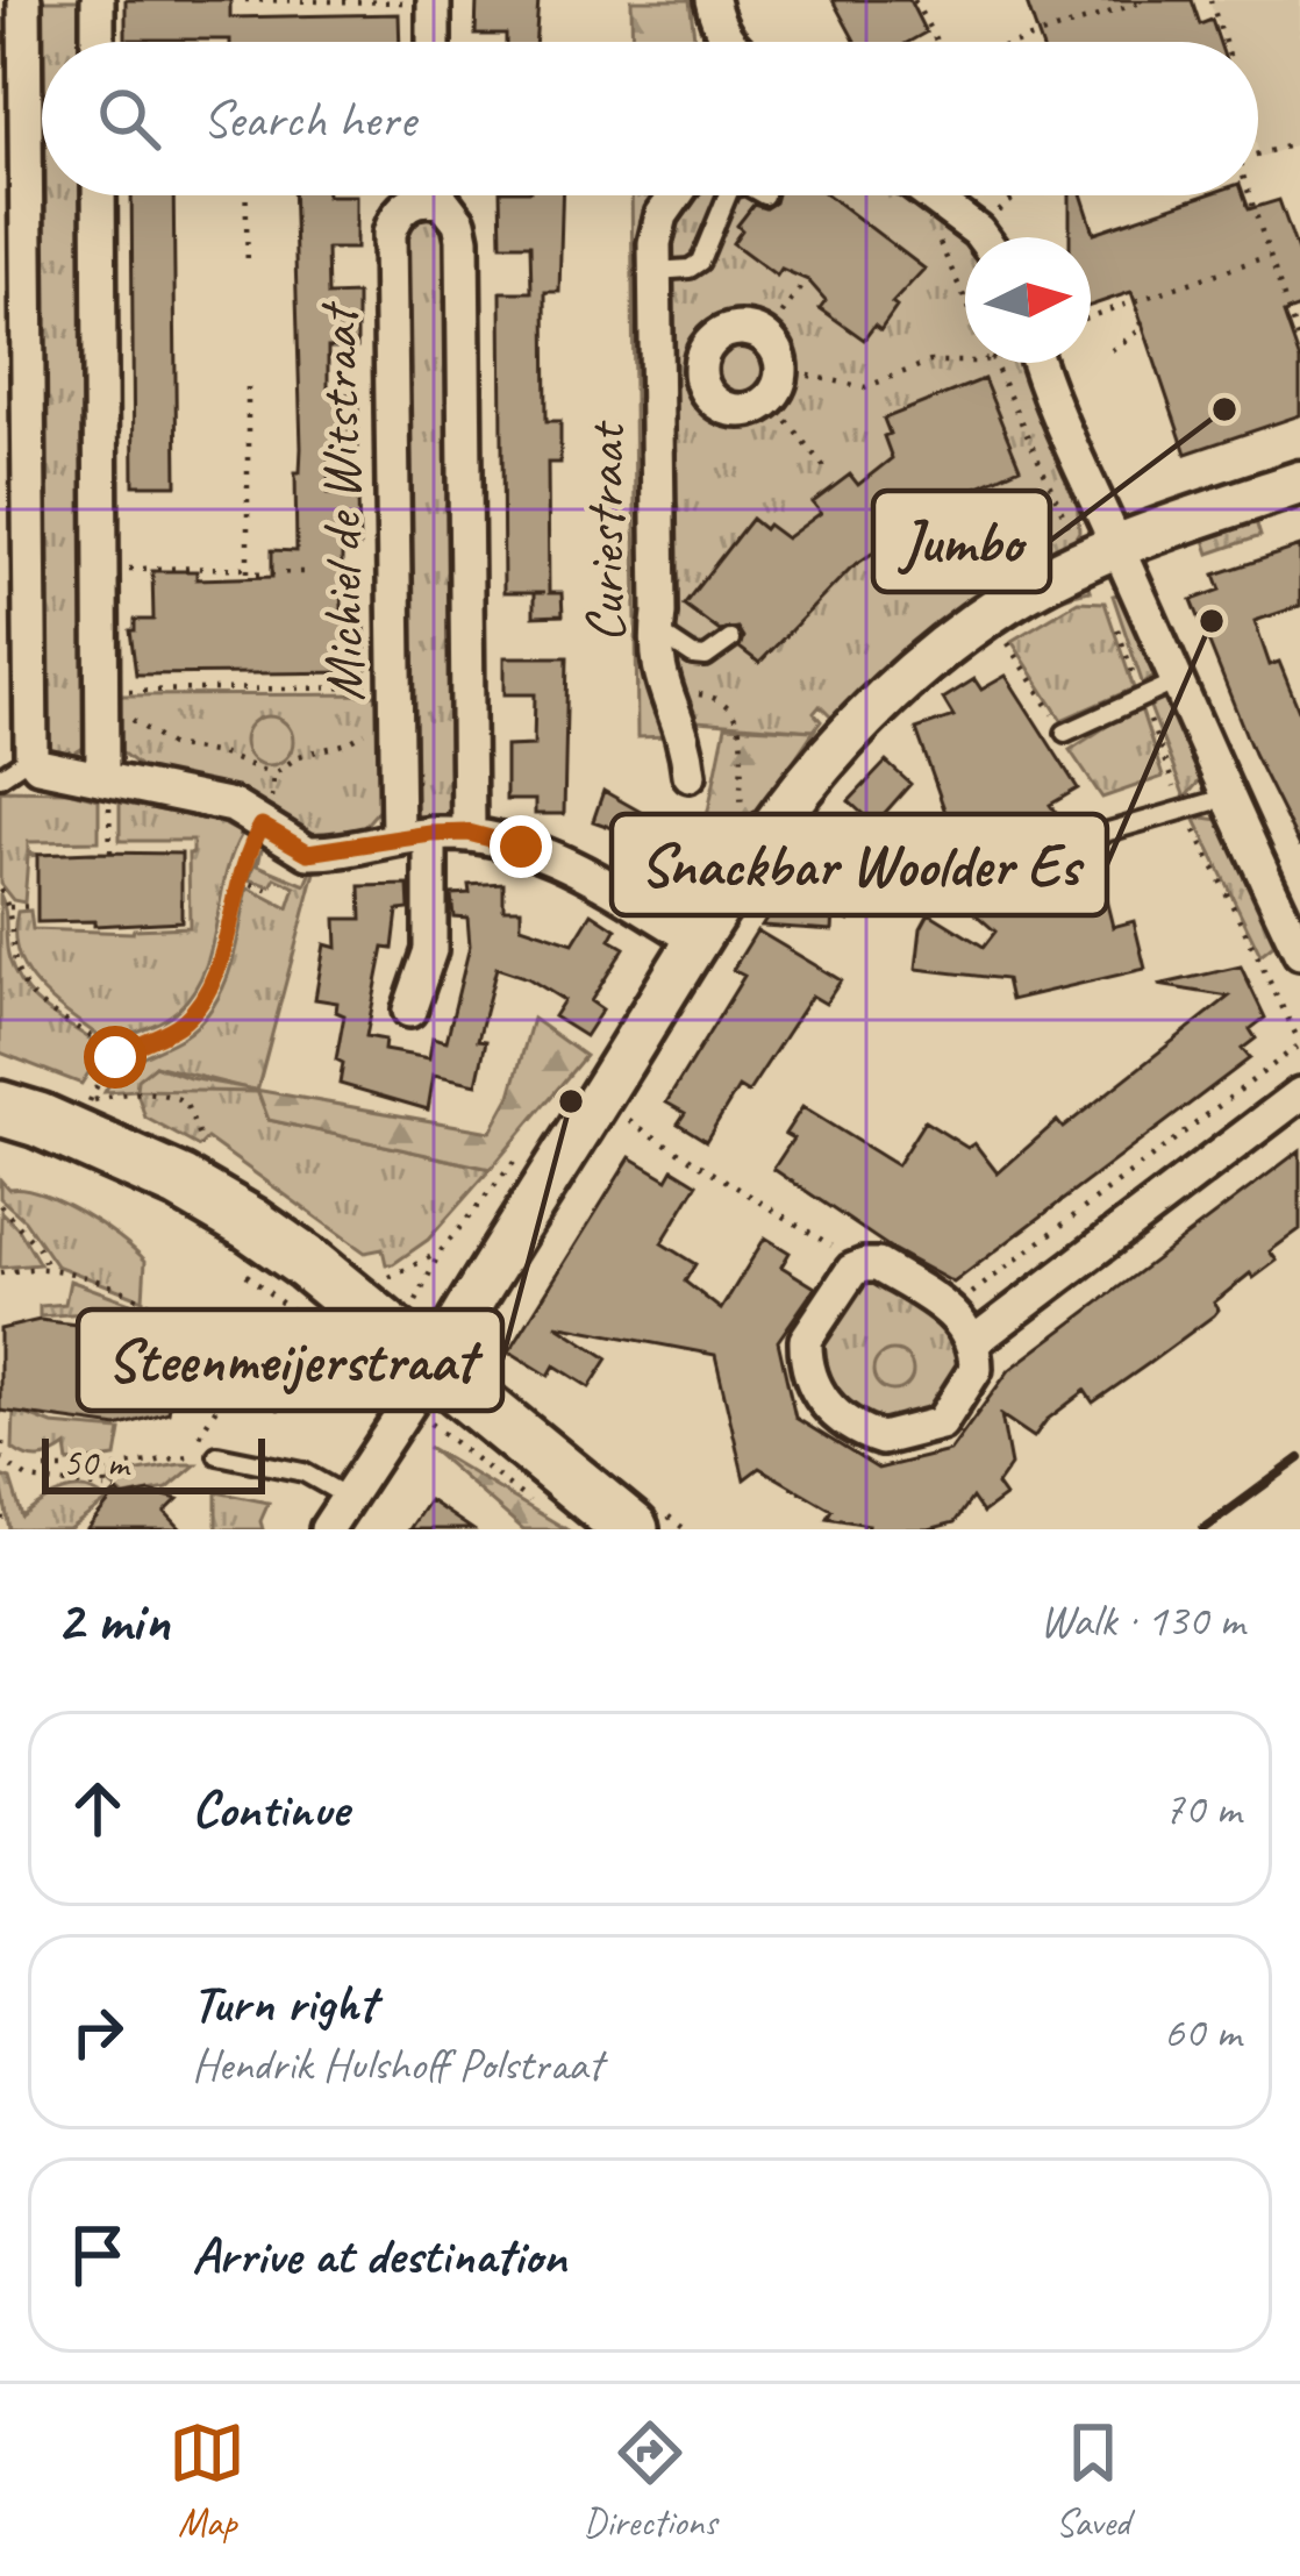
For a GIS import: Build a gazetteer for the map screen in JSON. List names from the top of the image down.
{
  "streets": {
    "street": ["Michiel de Witstraat", "Curiestraat"]
  },
  "places": ["Jumbo", "Snackbar Woolder Es", "Steenmeijerstraat"],
  "scale_bar": "50 m",
  "north": "right",
  "page": {
    "search": "Search here",
    "scale": "50 m",
    "heading": ["2 min", "Walk · 130 m"],
    "list": [
      ["Continue", "70 m"],
      ["Turn right", "Hendrik Hulshoff Polstraat", "60 m"],
      "Arrive at destination"
    ],
    "nav": ["Map", "Directions", "Saved"]
  }
}
